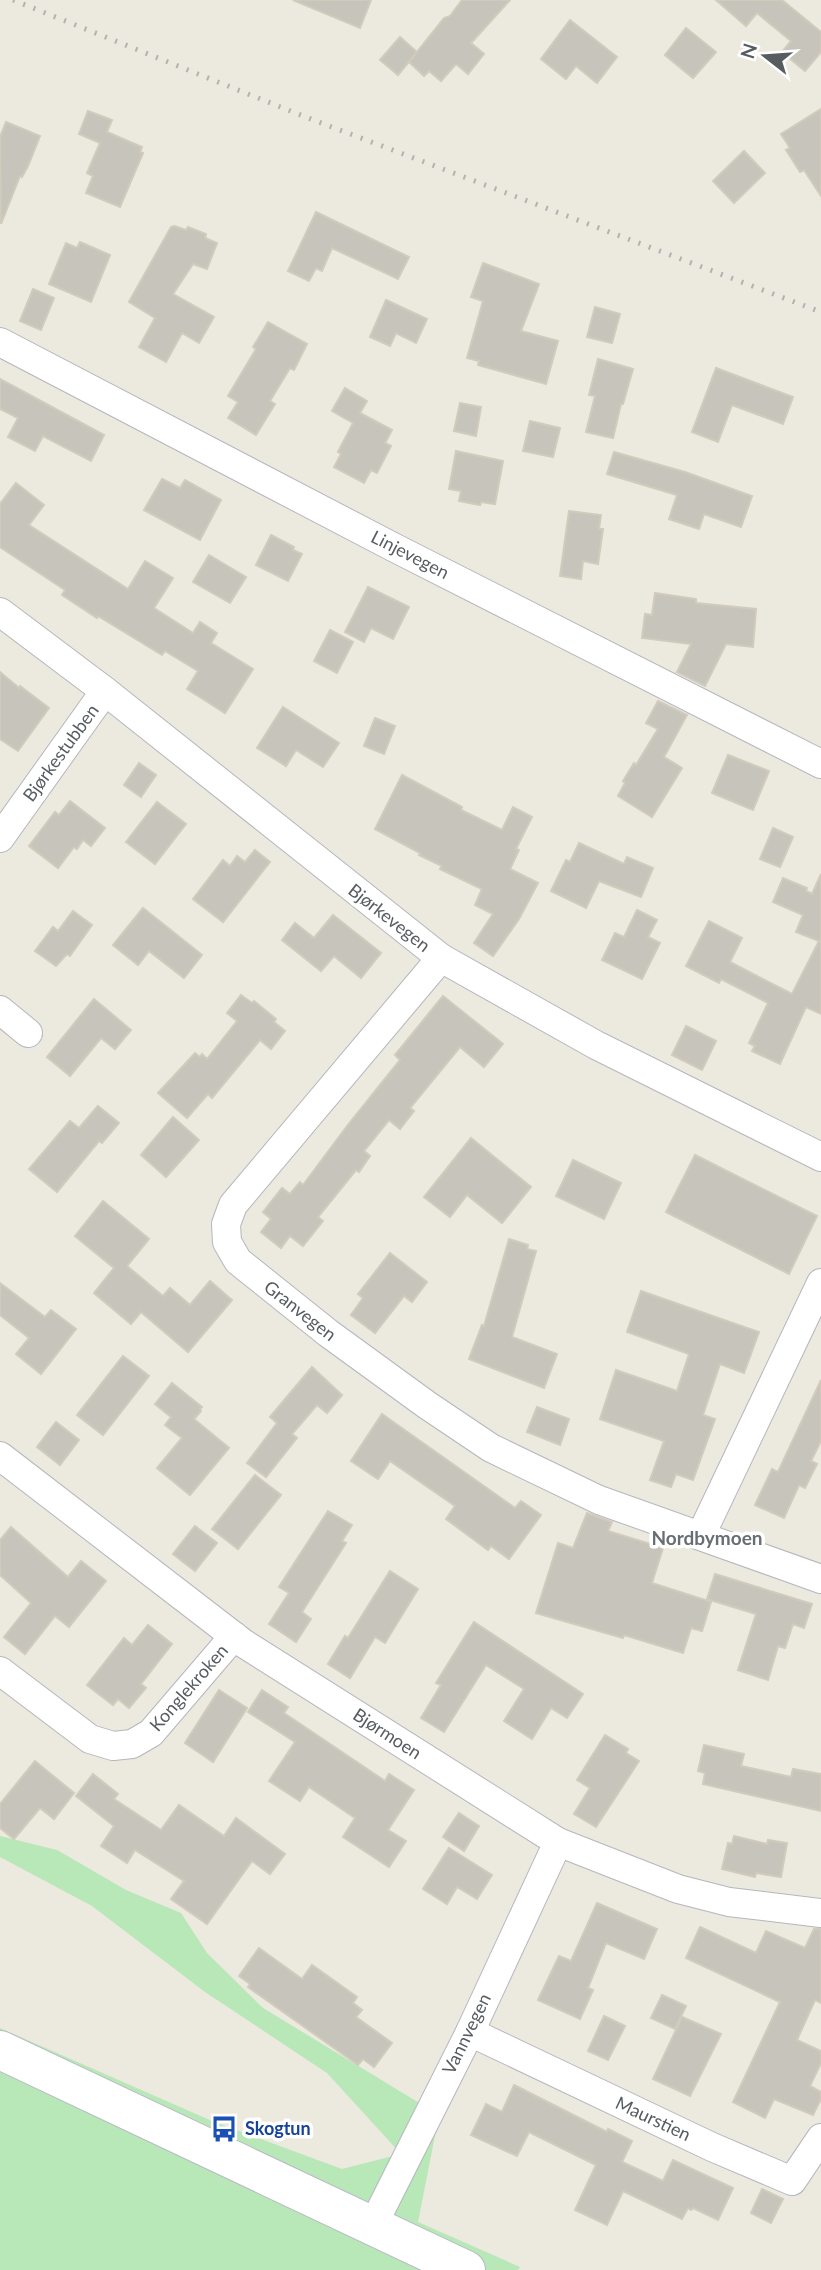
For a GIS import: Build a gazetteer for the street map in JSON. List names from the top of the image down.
{
  "streets": {
    "street": [
      "Linjevegen",
      "Bjørkestubben",
      "Bjørkevegen",
      "Granvegen",
      "Konglekroken",
      "Bjørmoen",
      "Vannvegen",
      "Maurstien"
    ]
  },
  "crossings": [
    ["Bjørkestubben", "Bjørkevegen"],
    ["Bjørkevegen", "Granvegen"],
    ["Konglekroken", "Bjørmoen"],
    ["Bjørmoen", "Vannvegen"],
    ["Vannvegen", "Maurstien"]
  ],
  "districts": ["Nordbymoen"],
  "places": {
    "bus stop": ["Skogtun"]
  },
  "north": "left"
}
